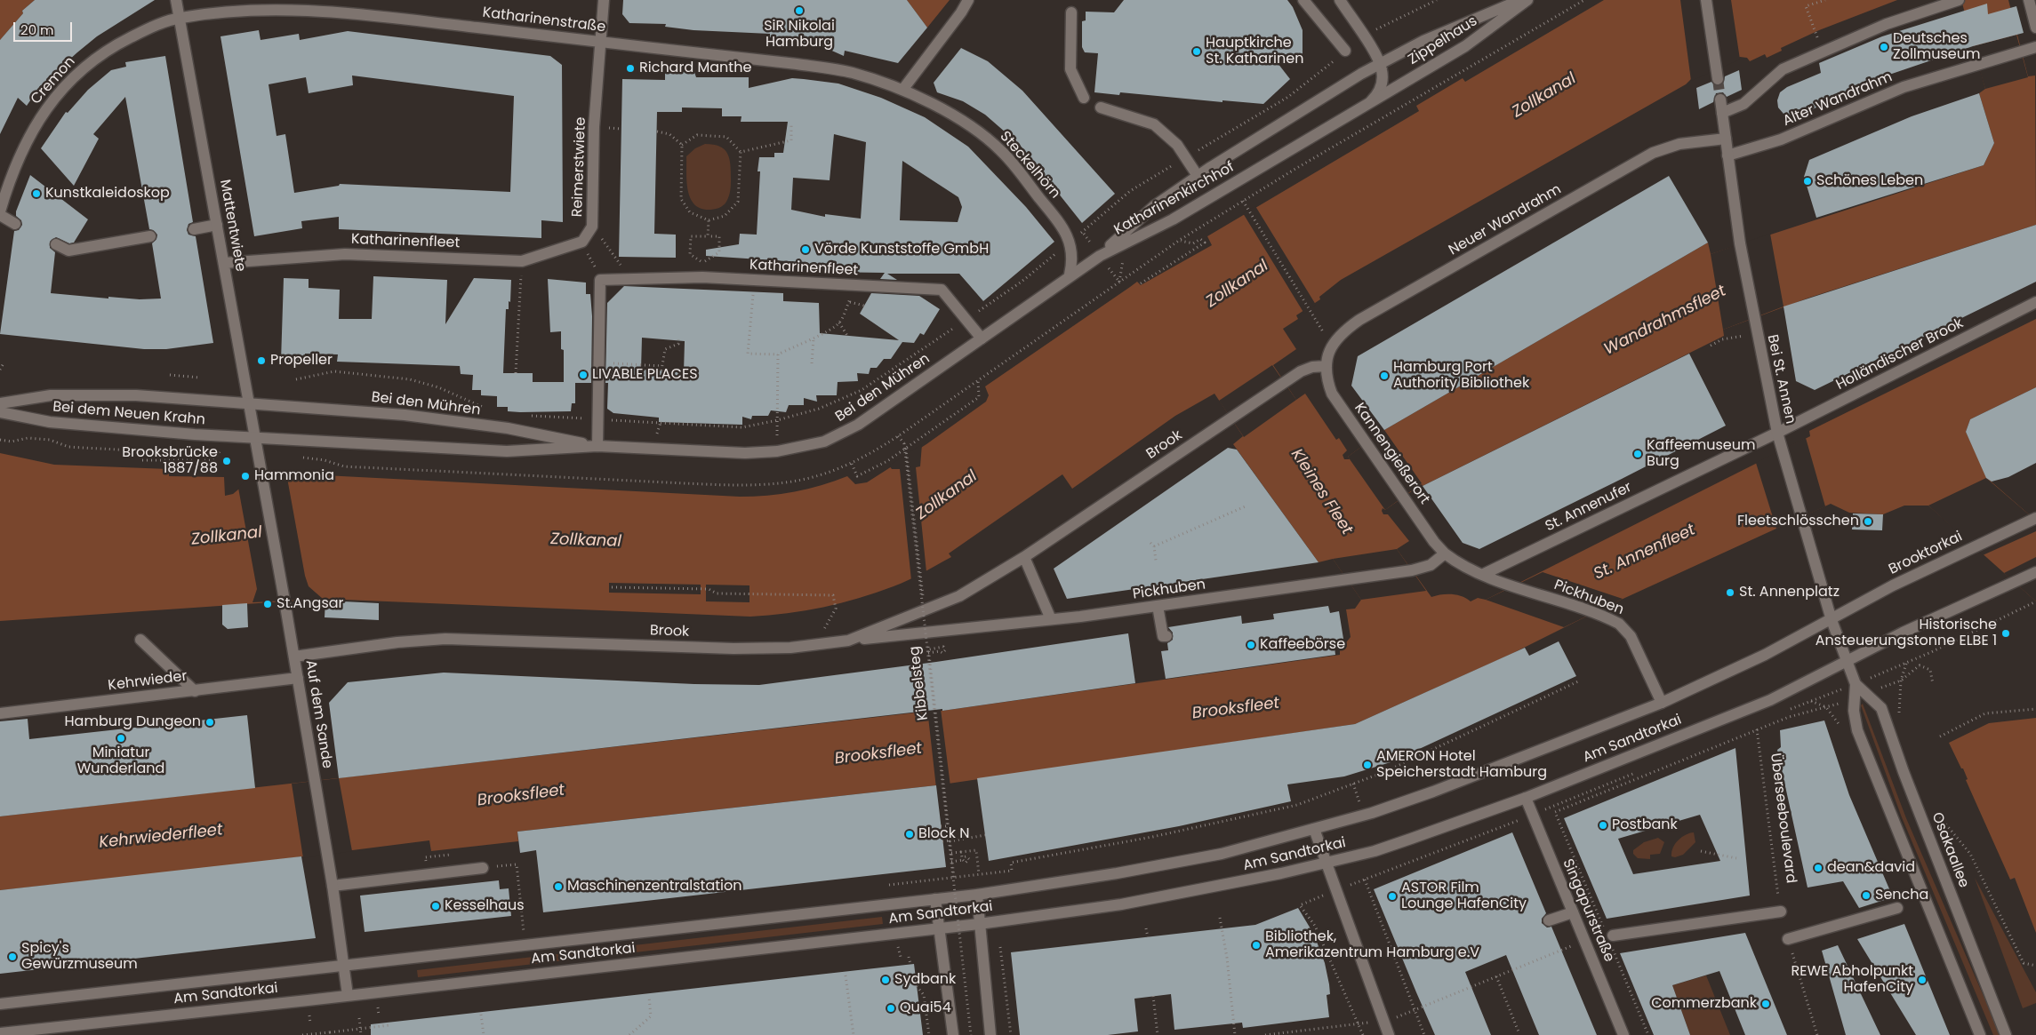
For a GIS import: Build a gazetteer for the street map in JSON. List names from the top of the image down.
{
  "streets": {
    "street": [
      "Katharinenstraße",
      "Zippelhaus",
      "Cremon",
      "Alter Wandrahm",
      "Steckelhörn",
      "Reimerstwiete",
      "Katharinenkirchhof",
      "Neuer Wandrahm",
      "Mattentwiete",
      "Katharinenfleet",
      "Holländischer Brook",
      "Bei St. Annen",
      "Bei den Mühren",
      "Bei dem Neuen Krahn",
      "Brook",
      "Kannengießerort",
      "St. Annenufer",
      "Brooktorkai",
      "Pickhuben",
      "Kehrwieder",
      "Auf dem Sande",
      "Am Sandtorkai",
      "Osakaallee",
      "Singapurstraße"
    ],
    "path": ["Kibbelsteg", "Überseeboulevard"]
  },
  "crossings": [
    ["Katharinenstraße", "Cremon"],
    ["Katharinenstraße", "Steckelhörn"],
    ["Katharinenstraße", "Reimerstwiete"],
    ["Katharinenstraße", "Mattentwiete"],
    ["Zippelhaus", "Katharinenkirchhof"],
    ["Cremon", "Mattentwiete"],
    ["Alter Wandrahm", "Bei St. Annen"],
    ["Steckelhörn", "Bei den Mühren"],
    ["Reimerstwiete", "Katharinenfleet"],
    ["Katharinenkirchhof", "Bei den Mühren"],
    ["Neuer Wandrahm", "Bei St. Annen"],
    ["Neuer Wandrahm", "Brook"],
    ["Neuer Wandrahm", "Kannengießerort"],
    ["Mattentwiete", "Katharinenfleet"],
    ["Mattentwiete", "Bei den Mühren"],
    ["Mattentwiete", "Bei dem Neuen Krahn"],
    ["Mattentwiete", "Auf dem Sande"],
    ["Katharinenfleet", "Bei den Mühren"],
    ["Holländischer Brook", "Bei St. Annen"],
    ["Holländischer Brook", "St. Annenufer"],
    ["Bei St. Annen", "St. Annenufer"],
    ["Bei St. Annen", "Brooktorkai"],
    ["Bei St. Annen", "Am Sandtorkai"],
    ["Bei St. Annen", "Osakaallee"],
    ["Bei den Mühren", "Bei dem Neuen Krahn"],
    ["Bei den Mühren", "Auf dem Sande"],
    ["Bei dem Neuen Krahn", "Auf dem Sande"],
    ["Brook", "Kannengießerort"],
    ["Brook", "Pickhuben"],
    ["Brook", "Auf dem Sande"],
    ["Kannengießerort", "Pickhuben"],
    ["St. Annenufer", "Pickhuben"],
    ["Brooktorkai", "Am Sandtorkai"],
    ["Brooktorkai", "Osakaallee"],
    ["Pickhuben", "Am Sandtorkai"],
    ["Kehrwieder", "Auf dem Sande"],
    ["Auf dem Sande", "Am Sandtorkai"],
    ["Am Sandtorkai", "Osakaallee"],
    ["Am Sandtorkai", "Singapurstraße"],
    ["Überseeboulevard", "Singapurstraße"]
  ],
  "water": [
    "Zollkanal",
    "Wandrahmsfleet",
    "Kleines Fleet",
    "St. Annenfleet",
    "Brooksfleet",
    "Kehrwiederfleet"
  ],
  "places": [
    "SiR Nikolai Hamburg",
    "Deutsches Zollmuseum",
    "Hauptkirche St. Katharinen",
    "Richard Manthe",
    "Schönes Leben",
    "Kunstkaleidoskop",
    "Vörde Kunststoffe GmbH",
    "Propeller",
    "LIVABLE PLACES",
    "Hamburg Port Authority Bibliothek",
    "Kaffeemuseum Burg",
    "Brooksbrücke 1887/88",
    "Hammonia",
    "Fleetschlösschen",
    "St. Annenplatz",
    "St.Angsar",
    "Historische Ansteuerungstonne ELBE 1",
    "Kaffeebörse",
    "Hamburg Dungeon",
    "Miniatur Wunderland",
    "AMERON Hotel Speicherstadt Hamburg",
    "Postbank",
    "Block N",
    "dean&david",
    "Maschinenzentralstation",
    "Sencha",
    "ASTOR Film Lounge HafenCity",
    "Kesselhaus",
    "Bibliothek, Amerikazentrum Hamburg e.V",
    "Spicy's Gewürzmuseum",
    "Sydbank",
    "REWE Abholpunkt HafenCity",
    "Commerzbank",
    "Quai54"
  ],
  "scale_bar": "20 m"
}
